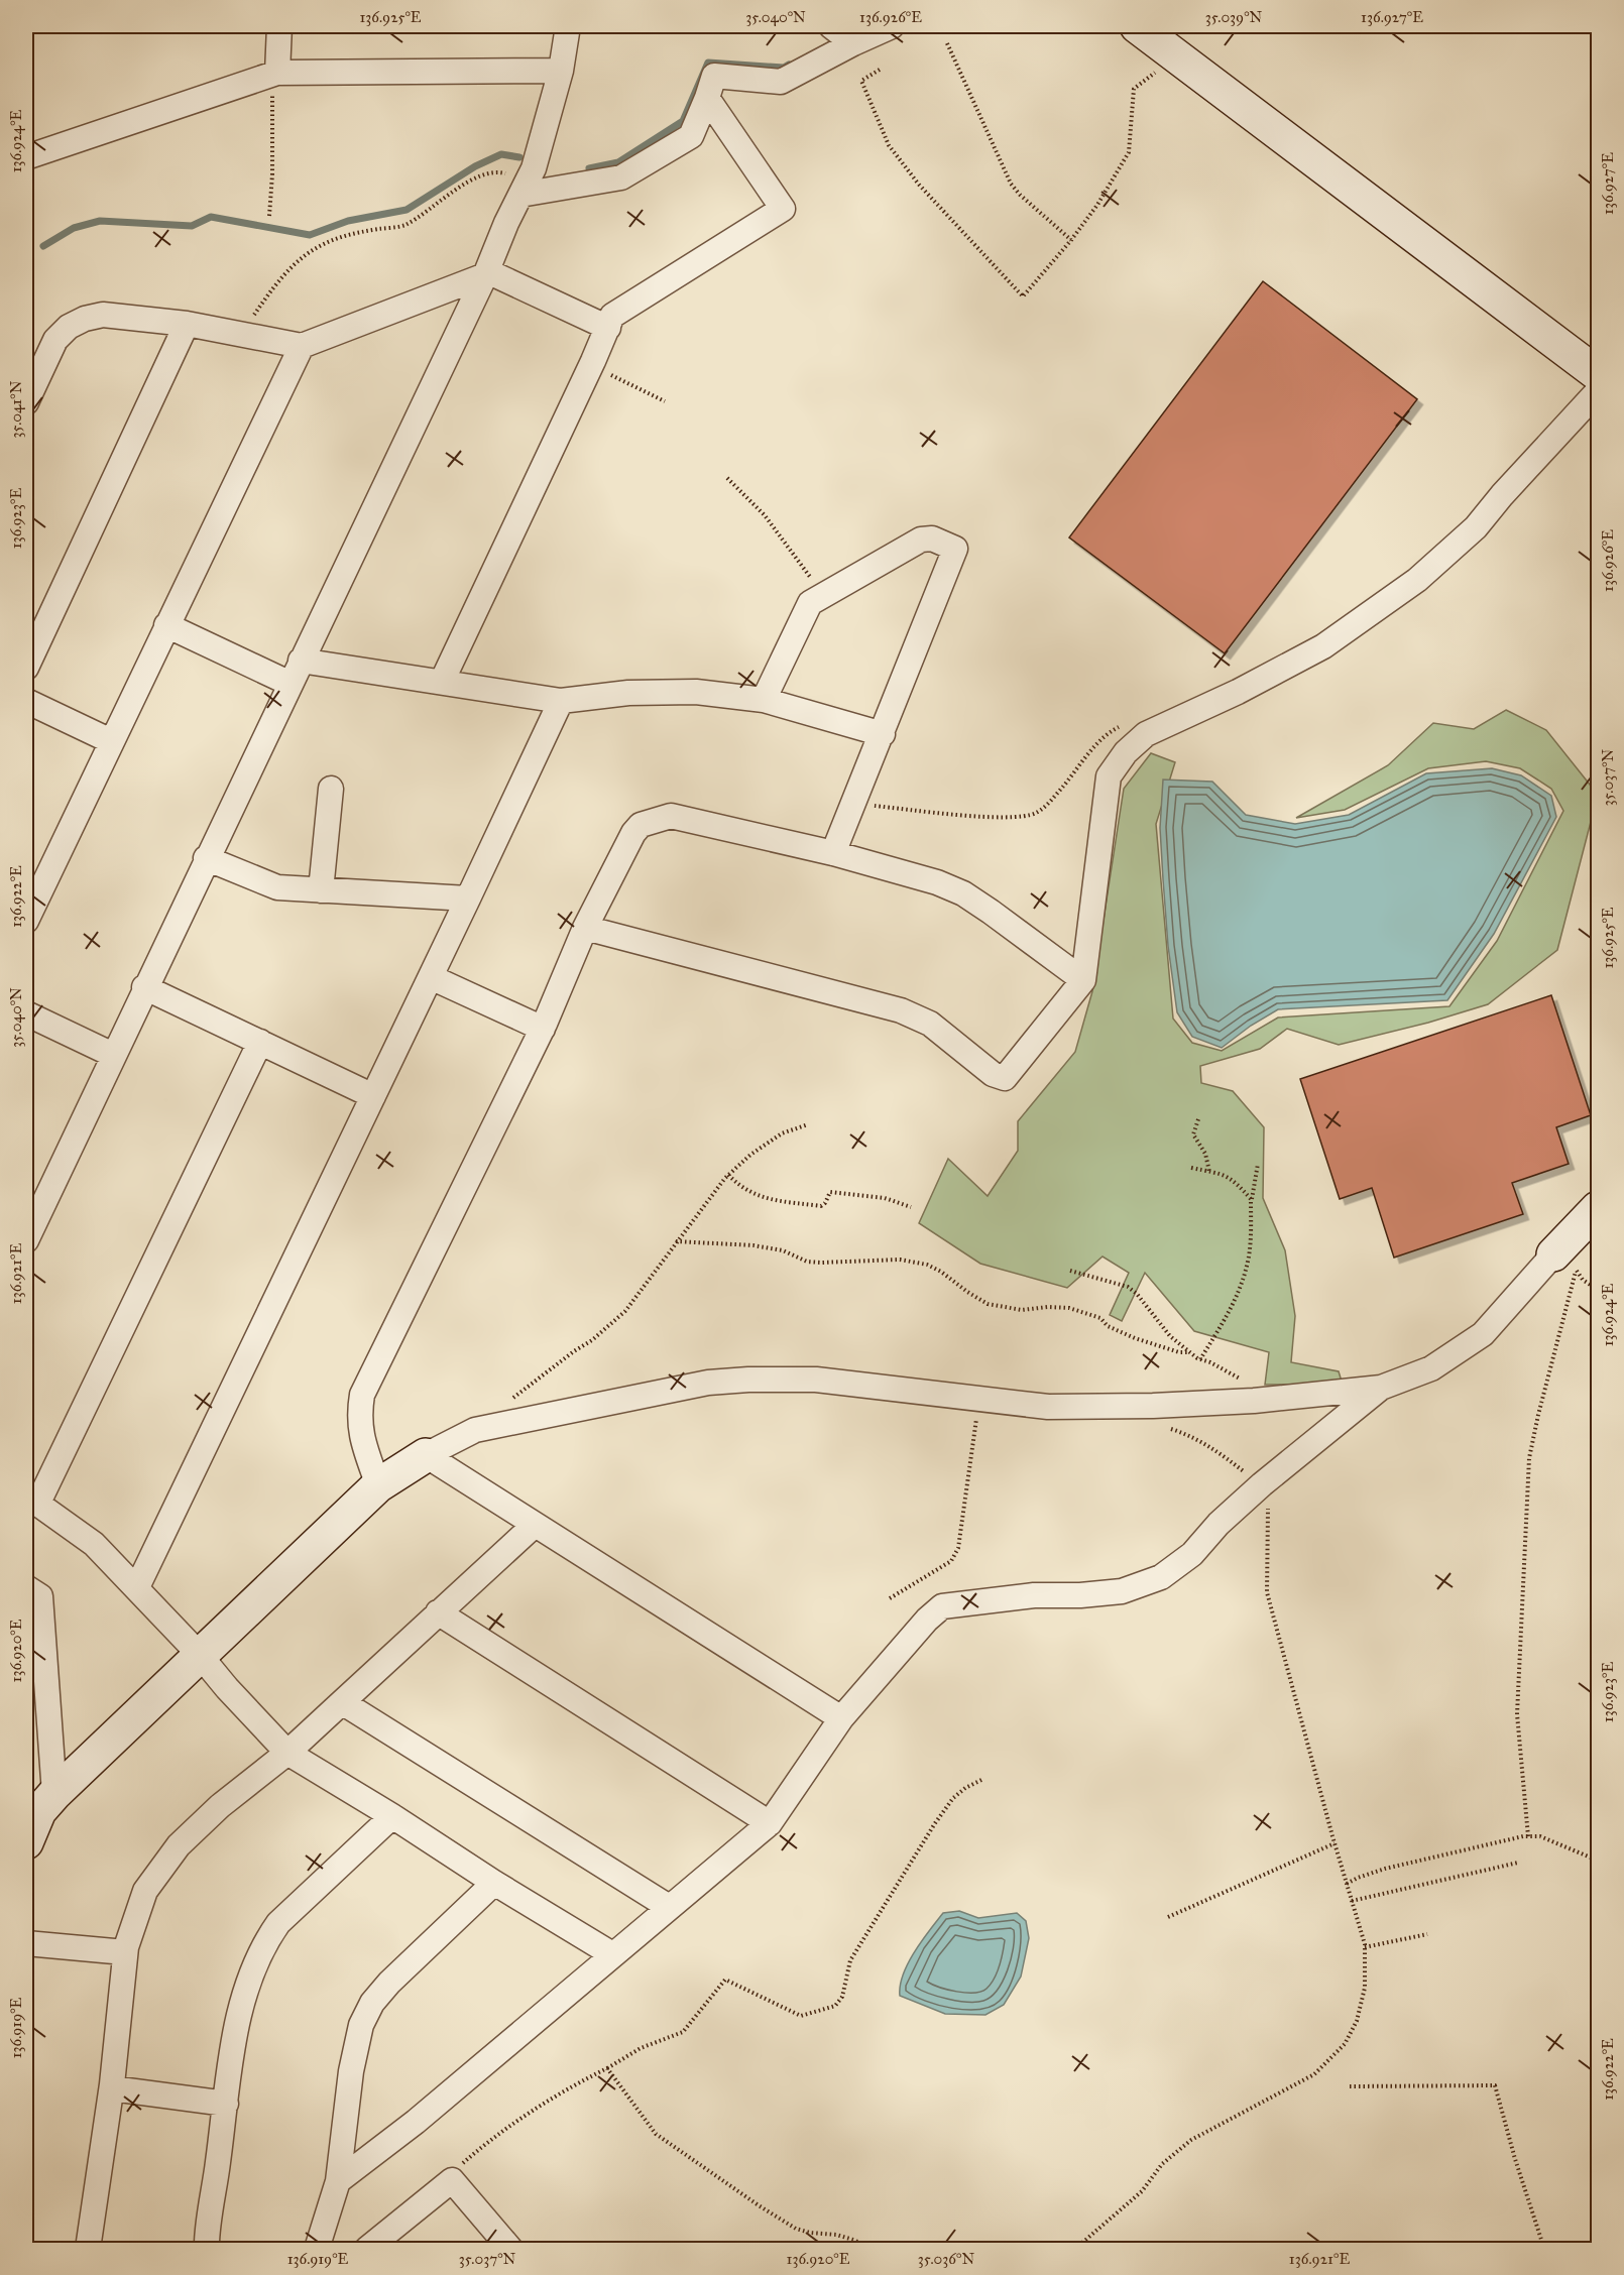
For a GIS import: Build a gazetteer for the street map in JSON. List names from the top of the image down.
{
  "coordinates": [
    "136.925°E",
    "35.040°N",
    "136.926°E",
    "35.039°N",
    "136.927°E",
    "136.924°E",
    "35.041°N",
    "136.923°E",
    "35.037°N",
    "136.922°E",
    "136.921°E",
    "136.920°E",
    "136.919°E",
    "35.036°N"
  ]
}
